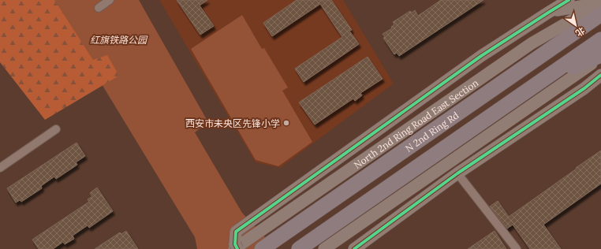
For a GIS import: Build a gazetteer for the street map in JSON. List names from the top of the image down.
{
  "streets": {
    "highway": ["N 2nd Ring Rd"],
    "main road": ["North 2nd Ring Road East Section"]
  },
  "parks": ["红旗铁路公园"],
  "places": ["西安市未央区先锋小学"],
  "north": "bottom right"
}
